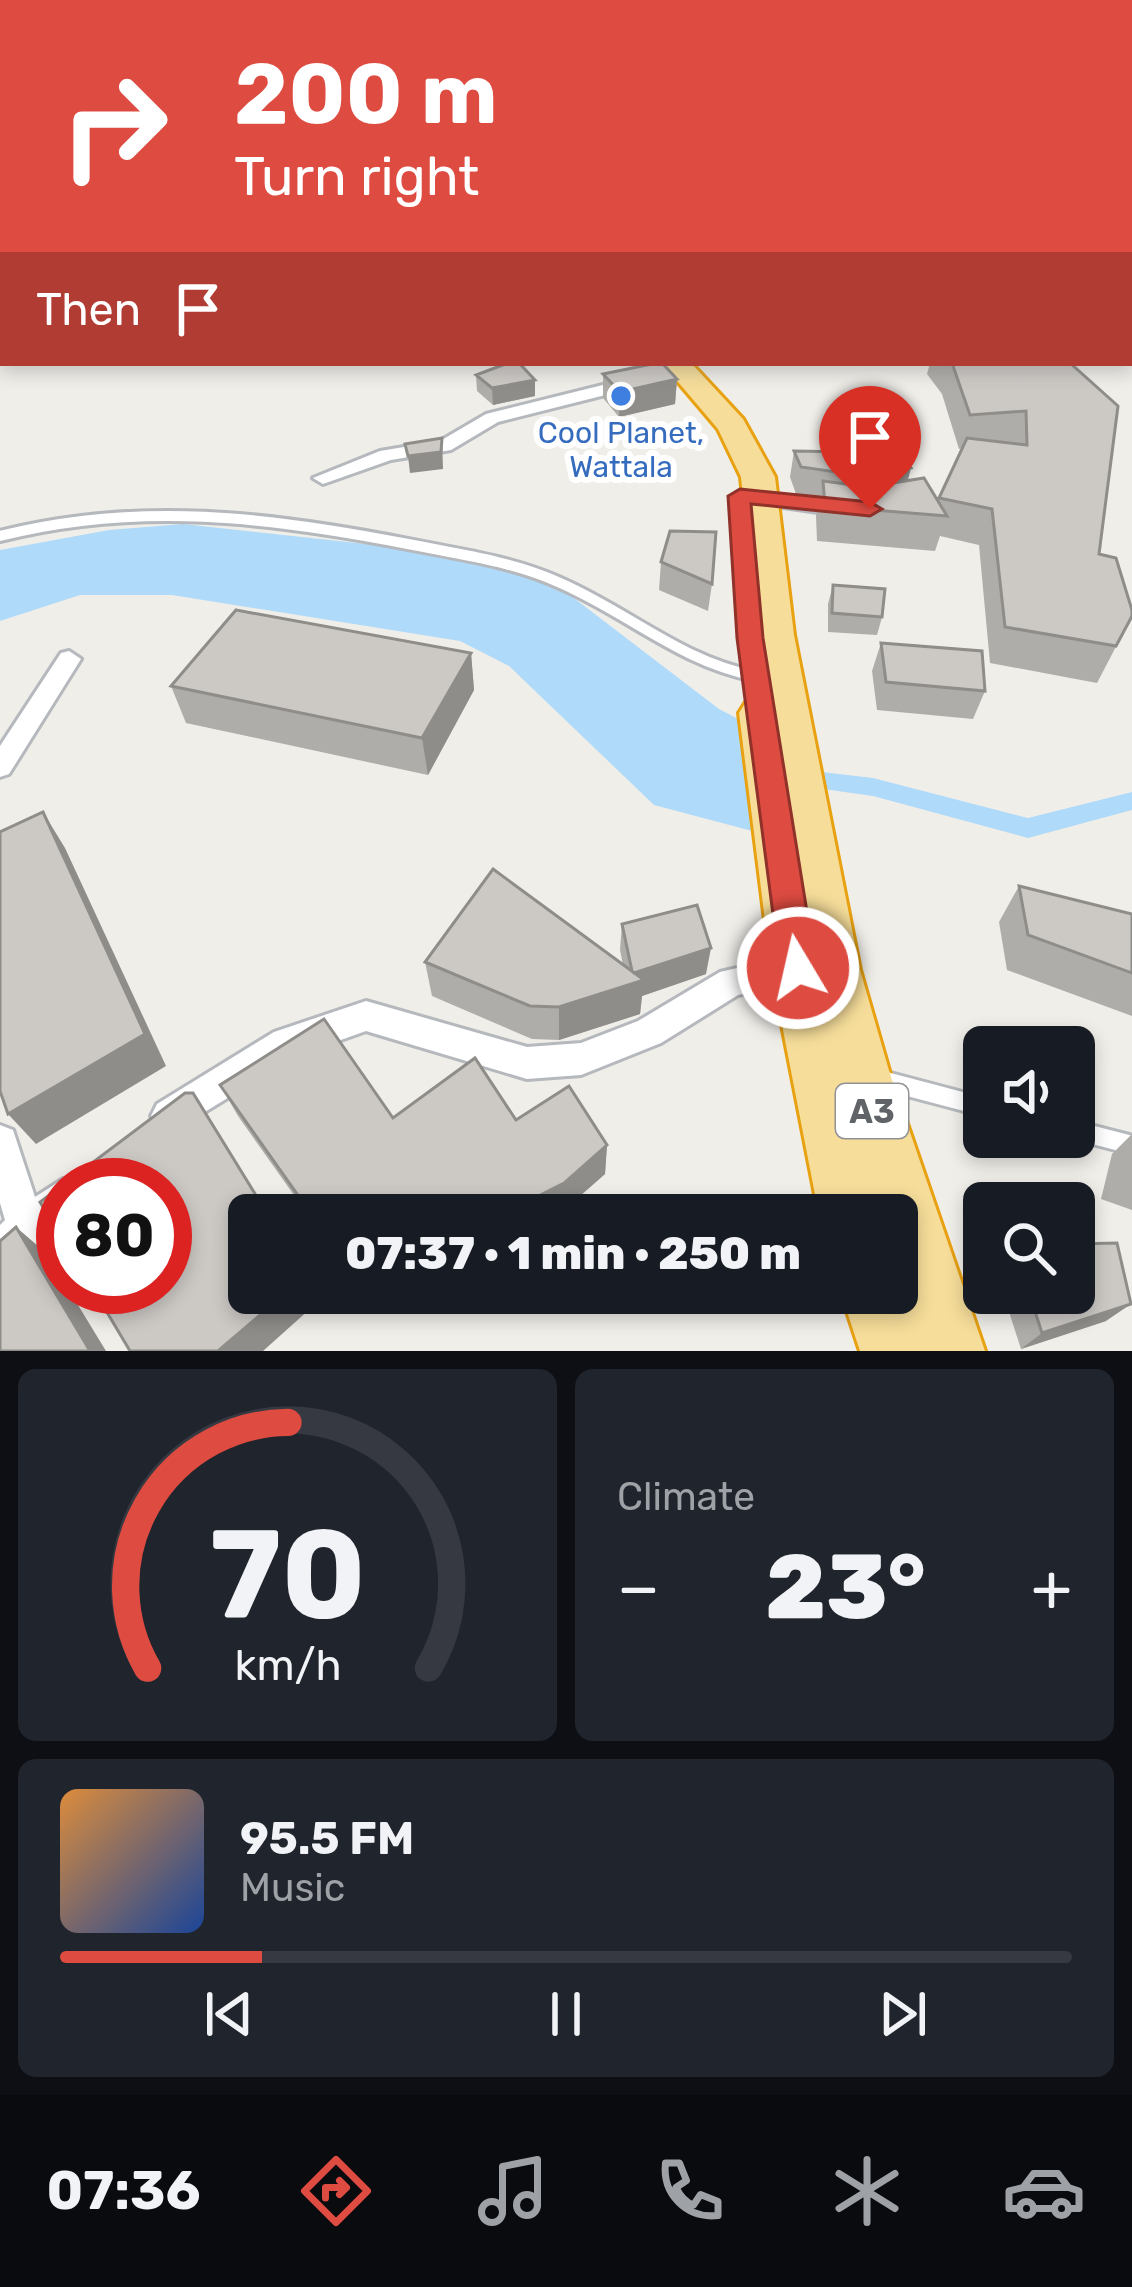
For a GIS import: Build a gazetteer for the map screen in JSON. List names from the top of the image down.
{
  "streets": {
    "highway": ["A3"]
  },
  "places": ["Cool Planet, Wattala"],
  "page": {
    "turn": ["200 m", "Turn right"],
    "then": "Then",
    "limit": "80",
    "trip": "07:37 · 1 min · 250 m",
    "tile": "Climate",
    "heat": ["−", "23°", "+"],
    "song": ["95.5 FM", "Music"],
    "tabs": "07:36",
    "gauge": ["70", "km/h"]
  }
}
